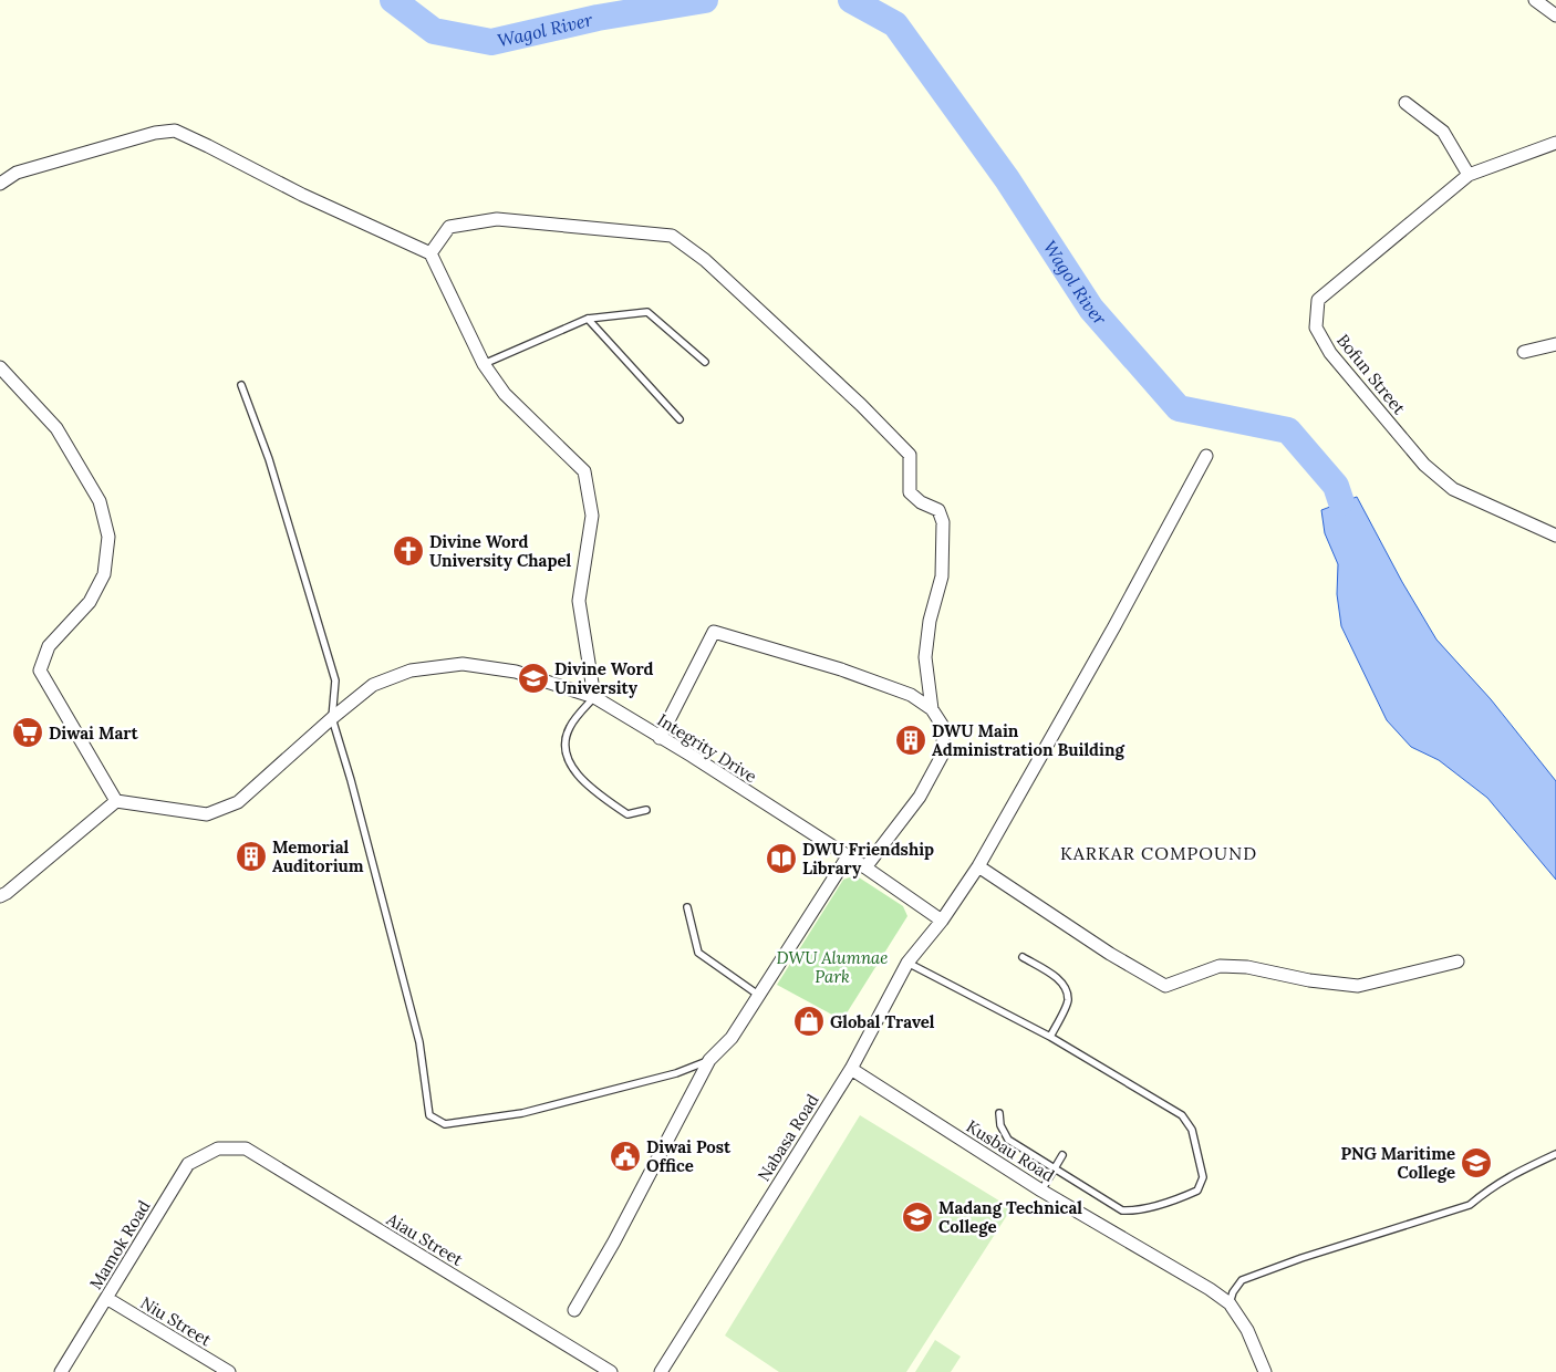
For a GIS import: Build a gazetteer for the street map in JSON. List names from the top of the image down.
{
  "streets": {
    "street": [
      "Bofun Street",
      "Integrity Drive",
      "Nabasa Road",
      "Kusbau Road",
      "Aiau Street",
      "Mamok Road",
      "Niu Street"
    ]
  },
  "crossings": [
    ["Integrity Drive", "Nabasa Road"],
    ["Nabasa Road", "Kusbau Road"],
    ["Aiau Street", "Mamok Road"],
    ["Mamok Road", "Niu Street"]
  ],
  "districts": ["KARKAR COMPOUND"],
  "water": ["Wagol River"],
  "parks": ["DWU Alumnae Park"],
  "places": {
    "church": ["Divine Word University Chapel"],
    "school or university": ["Divine Word University", "PNG Maritime College", "Madang Technical College"],
    "supermarket": ["Diwai Mart"],
    "building": ["DWU Main Administration Building", "Memorial Auditorium"],
    "library": ["DWU Friendship Library"],
    "shop": ["Global Travel"],
    "public building": ["Diwai Post Office"]
  }
}
